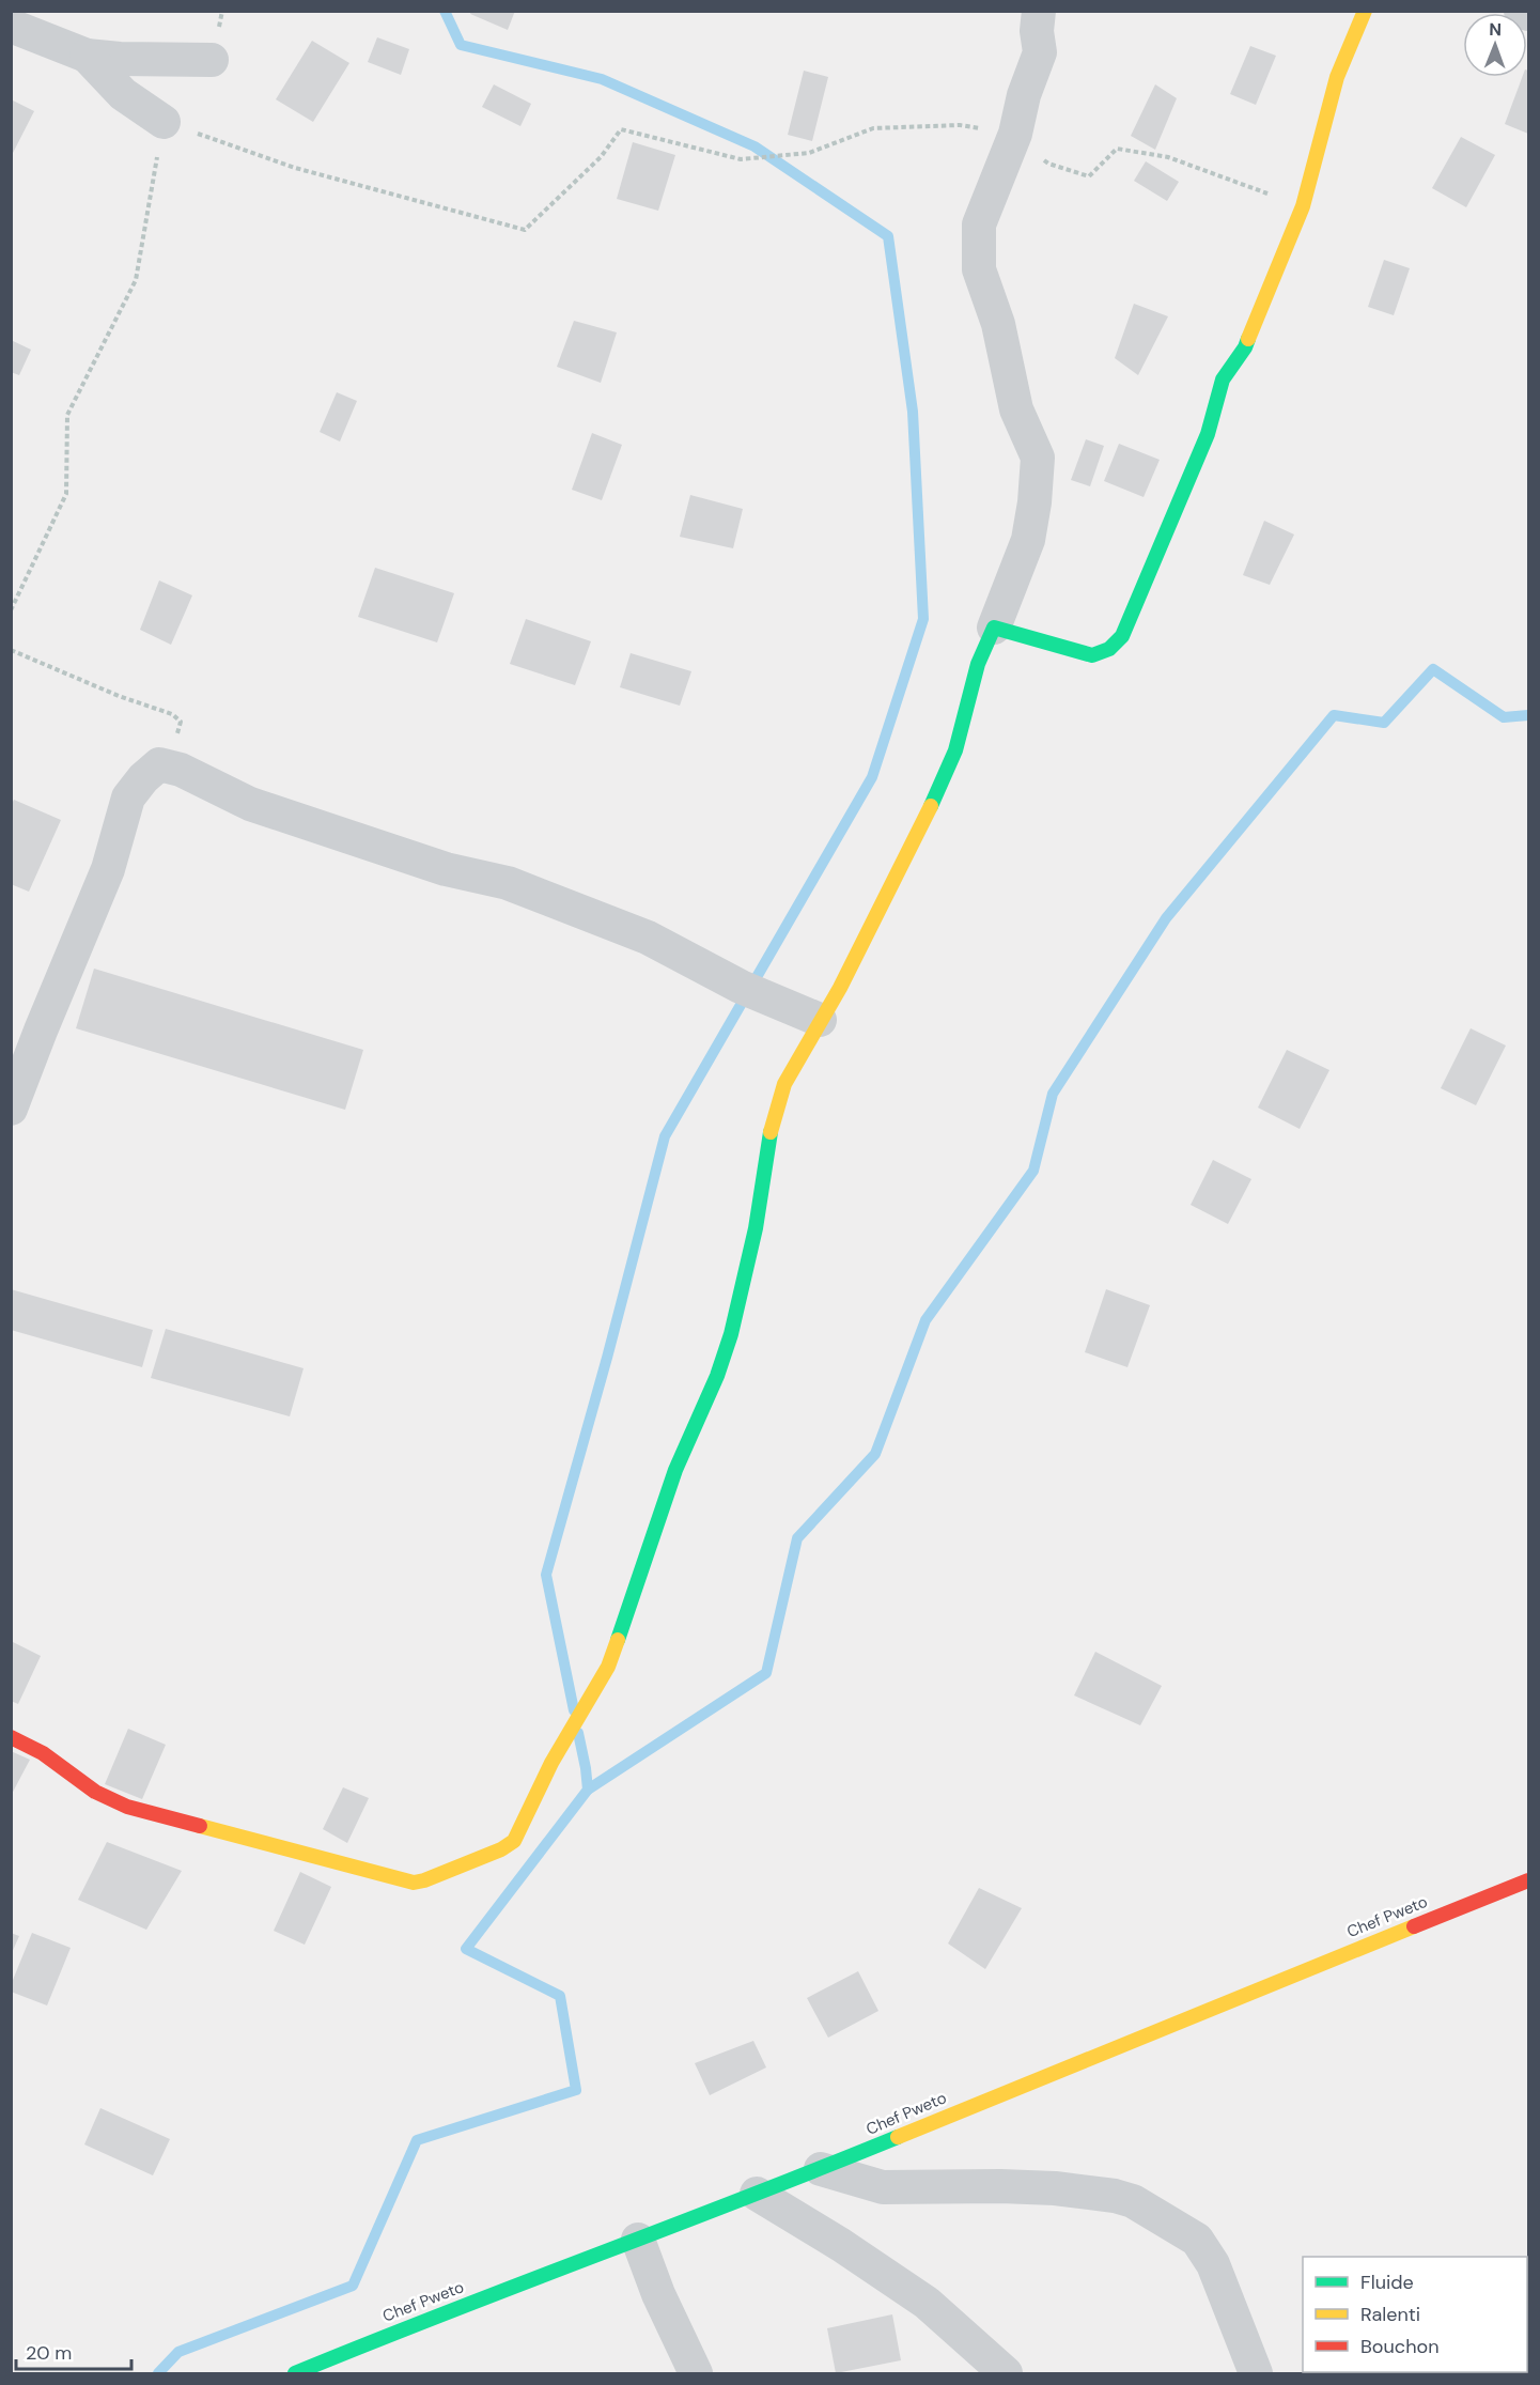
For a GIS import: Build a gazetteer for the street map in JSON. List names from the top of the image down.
{
  "streets": {
    "street": ["Chef Pweto"]
  },
  "legend": ["Fluide", "Ralenti", "Bouchon"],
  "scale_bar": "20 m",
  "north": "top"
}
